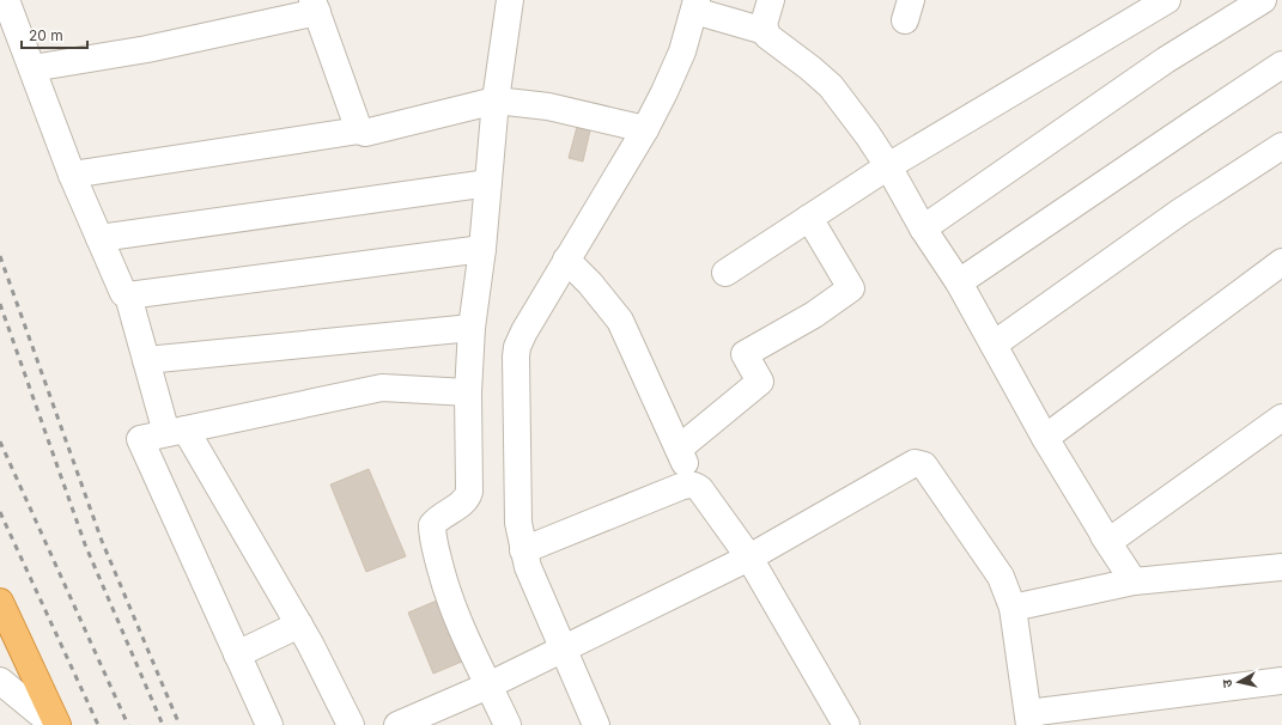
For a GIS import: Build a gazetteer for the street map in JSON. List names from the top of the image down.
{
  "scale_bar": "20 m",
  "north": "left"
}
